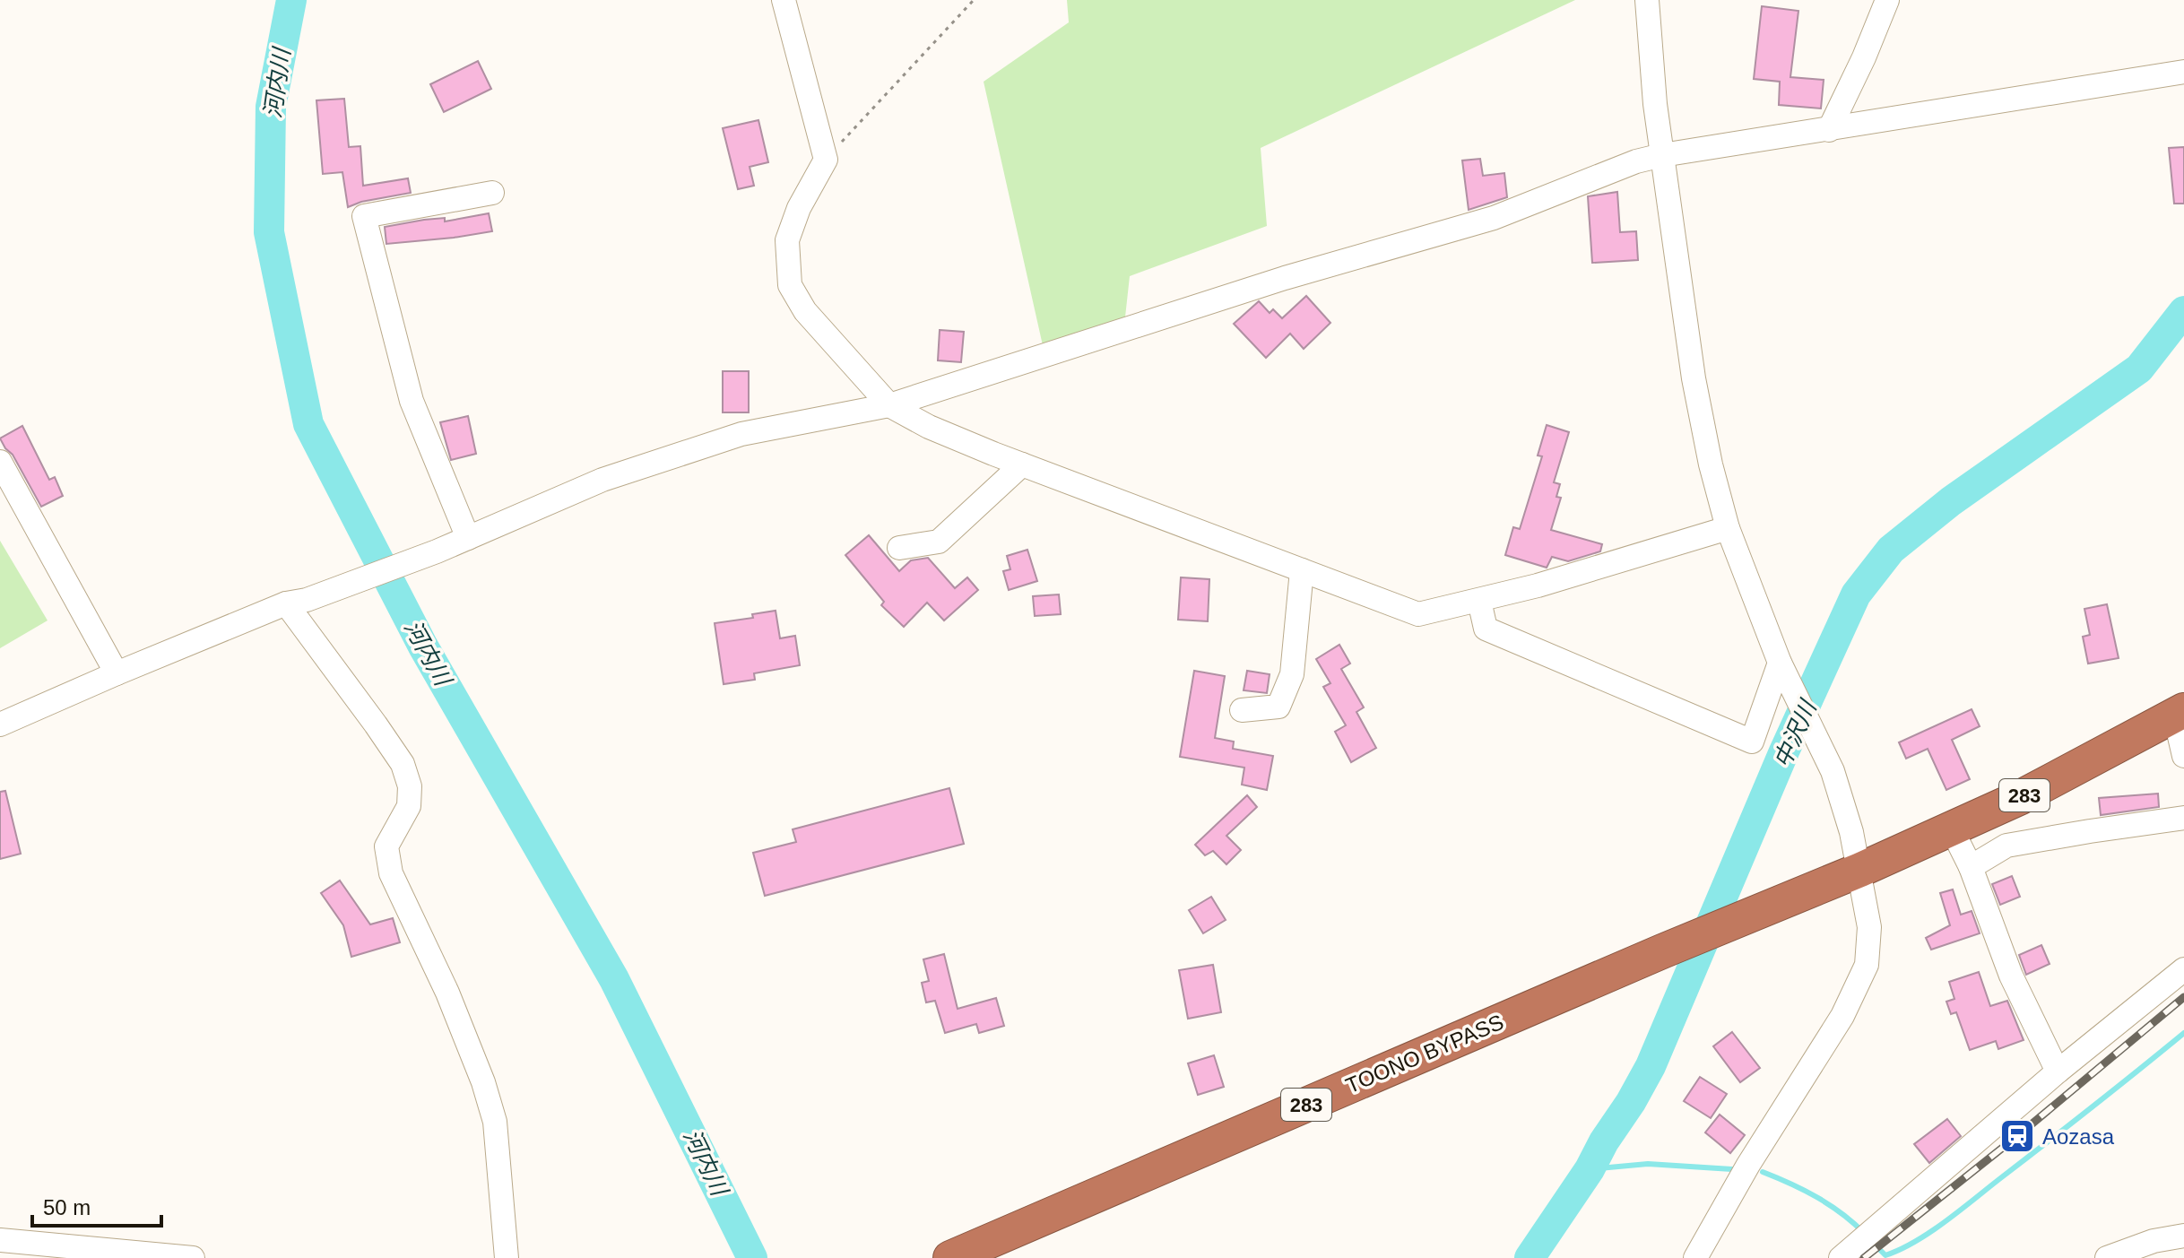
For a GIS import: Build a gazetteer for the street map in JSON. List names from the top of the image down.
{
  "streets": {
    "highway": ["283", "TOONO BYPASS"]
  },
  "crossings": [
    ["283", "TOONO BYPASS"]
  ],
  "water": ["河内川", "中沢川"],
  "places": {
    "station": ["Aozasa"]
  },
  "scale_bar": "50 m"
}
